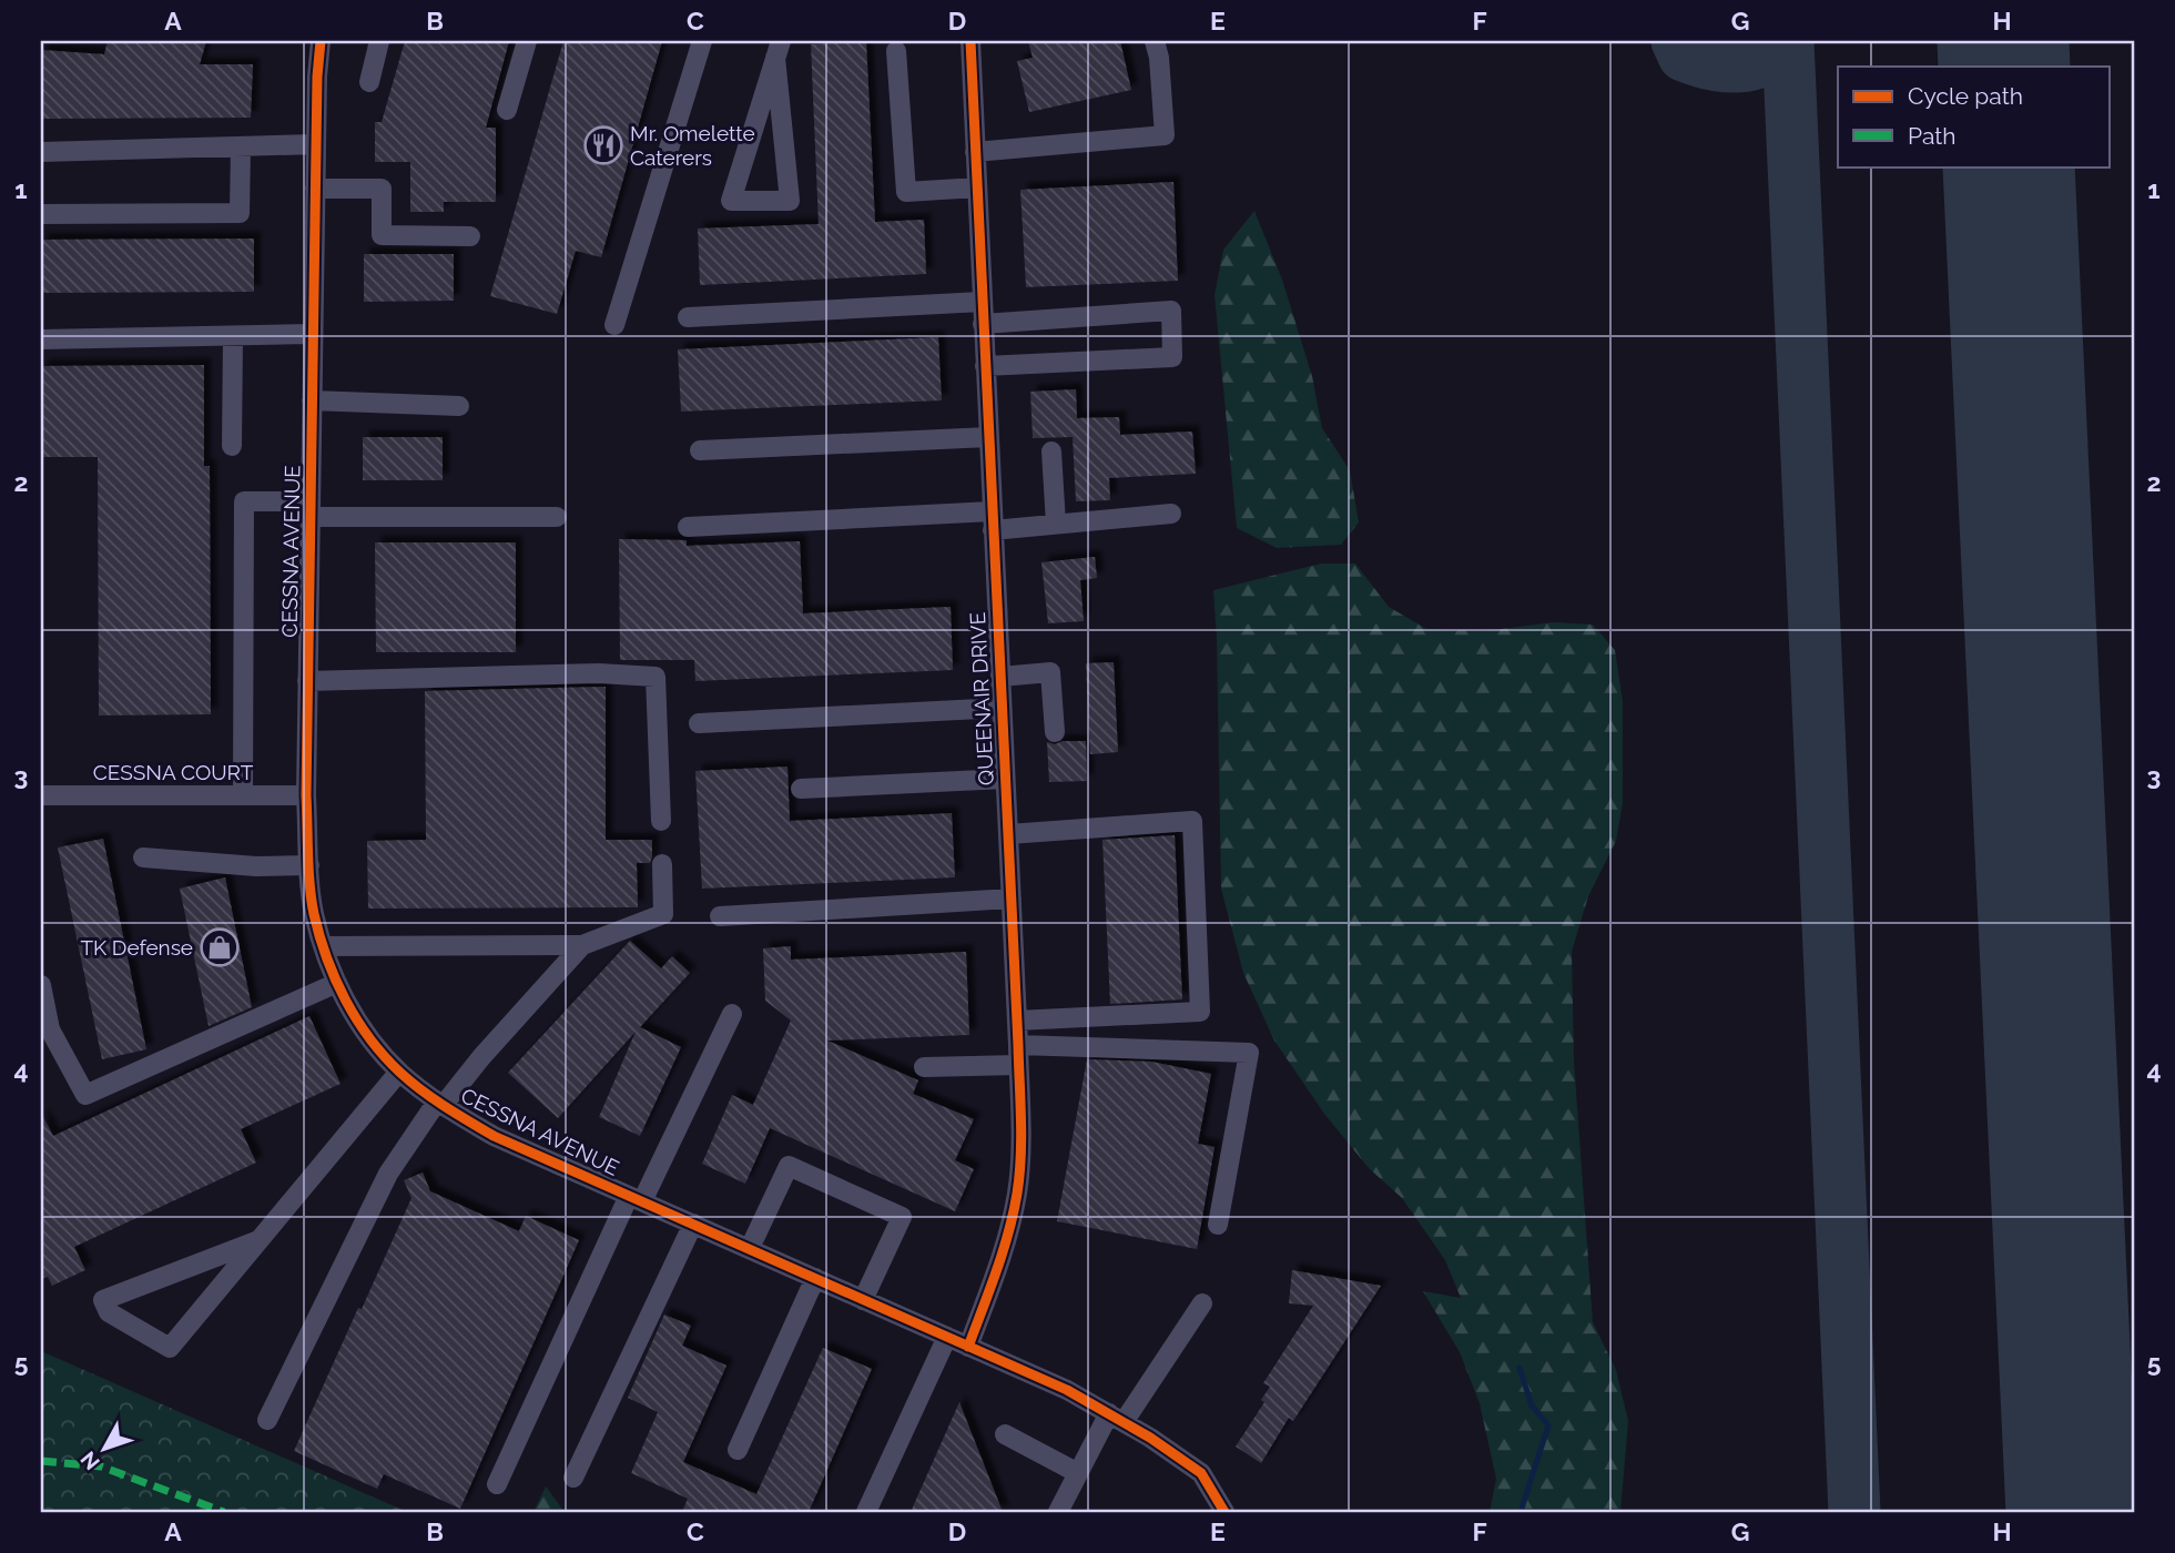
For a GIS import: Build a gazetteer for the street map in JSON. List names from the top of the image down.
{
  "streets": {
    "street": ["CESSNA AVENUE", "QUEENAIR DRIVE", "CESSNA COURT"]
  },
  "crossings": [
    ["CESSNA AVENUE", "QUEENAIR DRIVE"],
    ["CESSNA AVENUE", "CESSNA COURT"]
  ],
  "places": {
    "restaurant": ["Mr. Omelette Caterers"],
    "shop": ["TK Defense"]
  },
  "legend": ["Cycle path", "Path"],
  "north": "bottom left",
  "grid": {
    "columns": [
      "A",
      "B",
      "C",
      "D",
      "E",
      "F",
      "G",
      "H"
    ],
    "rows": [
      "1",
      "2",
      "3",
      "4",
      "5"
    ]
  }
}
